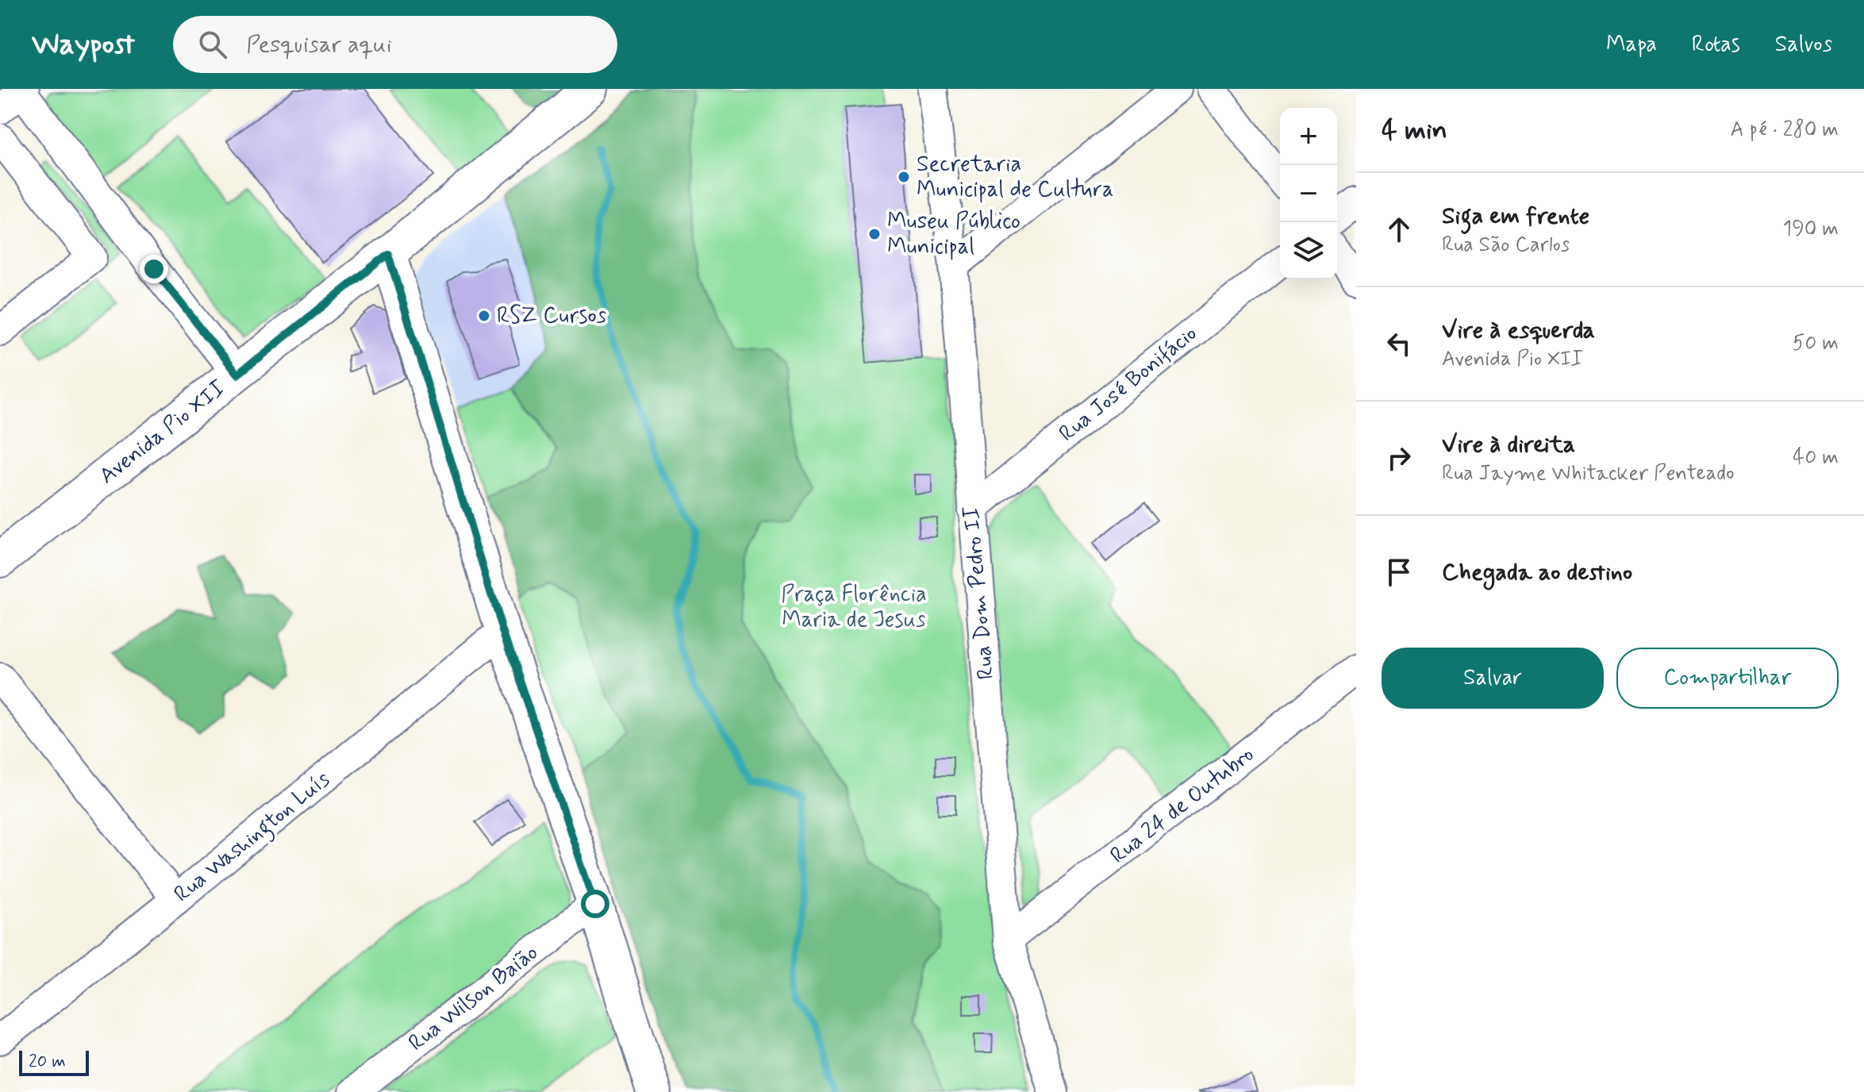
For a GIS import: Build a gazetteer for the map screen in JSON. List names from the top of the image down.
{
  "streets": {
    "main road": ["Avenida Pio XII"],
    "street": [
      "Rua José Bonifácio",
      "Rua Dom Pedro II",
      "Rua 24 de Outubro",
      "Rua Washington Luís",
      "Rua Wilson Baião"
    ]
  },
  "crossings": [
    ["Rua José Bonifácio", "Rua Dom Pedro II"],
    ["Rua Dom Pedro II", "Rua 24 de Outubro"]
  ],
  "parks": ["Praça Florência Maria de Jesus"],
  "places": ["Secretaria Municipal de Cultura", "Museu Público Municipal", "RSZ Cursos"],
  "scale_bar": "20 m",
  "page": {
    "header": "Waypost",
    "search": "Pesquisar aqui",
    "nav": ["Mapa", "Rotas", "Salvos"],
    "heading": ["4 min", "A pé · 280 m"],
    "map_buttons": ["+", "−"],
    "list": [
      ["Siga em frente", "Rua São Carlos", "190 m"],
      ["Vire à esquerda", "Avenida Pio XII", "50 m"],
      ["Vire à direita", "Rua Jayme Whitacker Penteado", "40 m"],
      "Chegada ao destino"
    ],
    "buttons": ["Salvar", "Compartilhar"],
    "scale": "20 m"
  }
}
